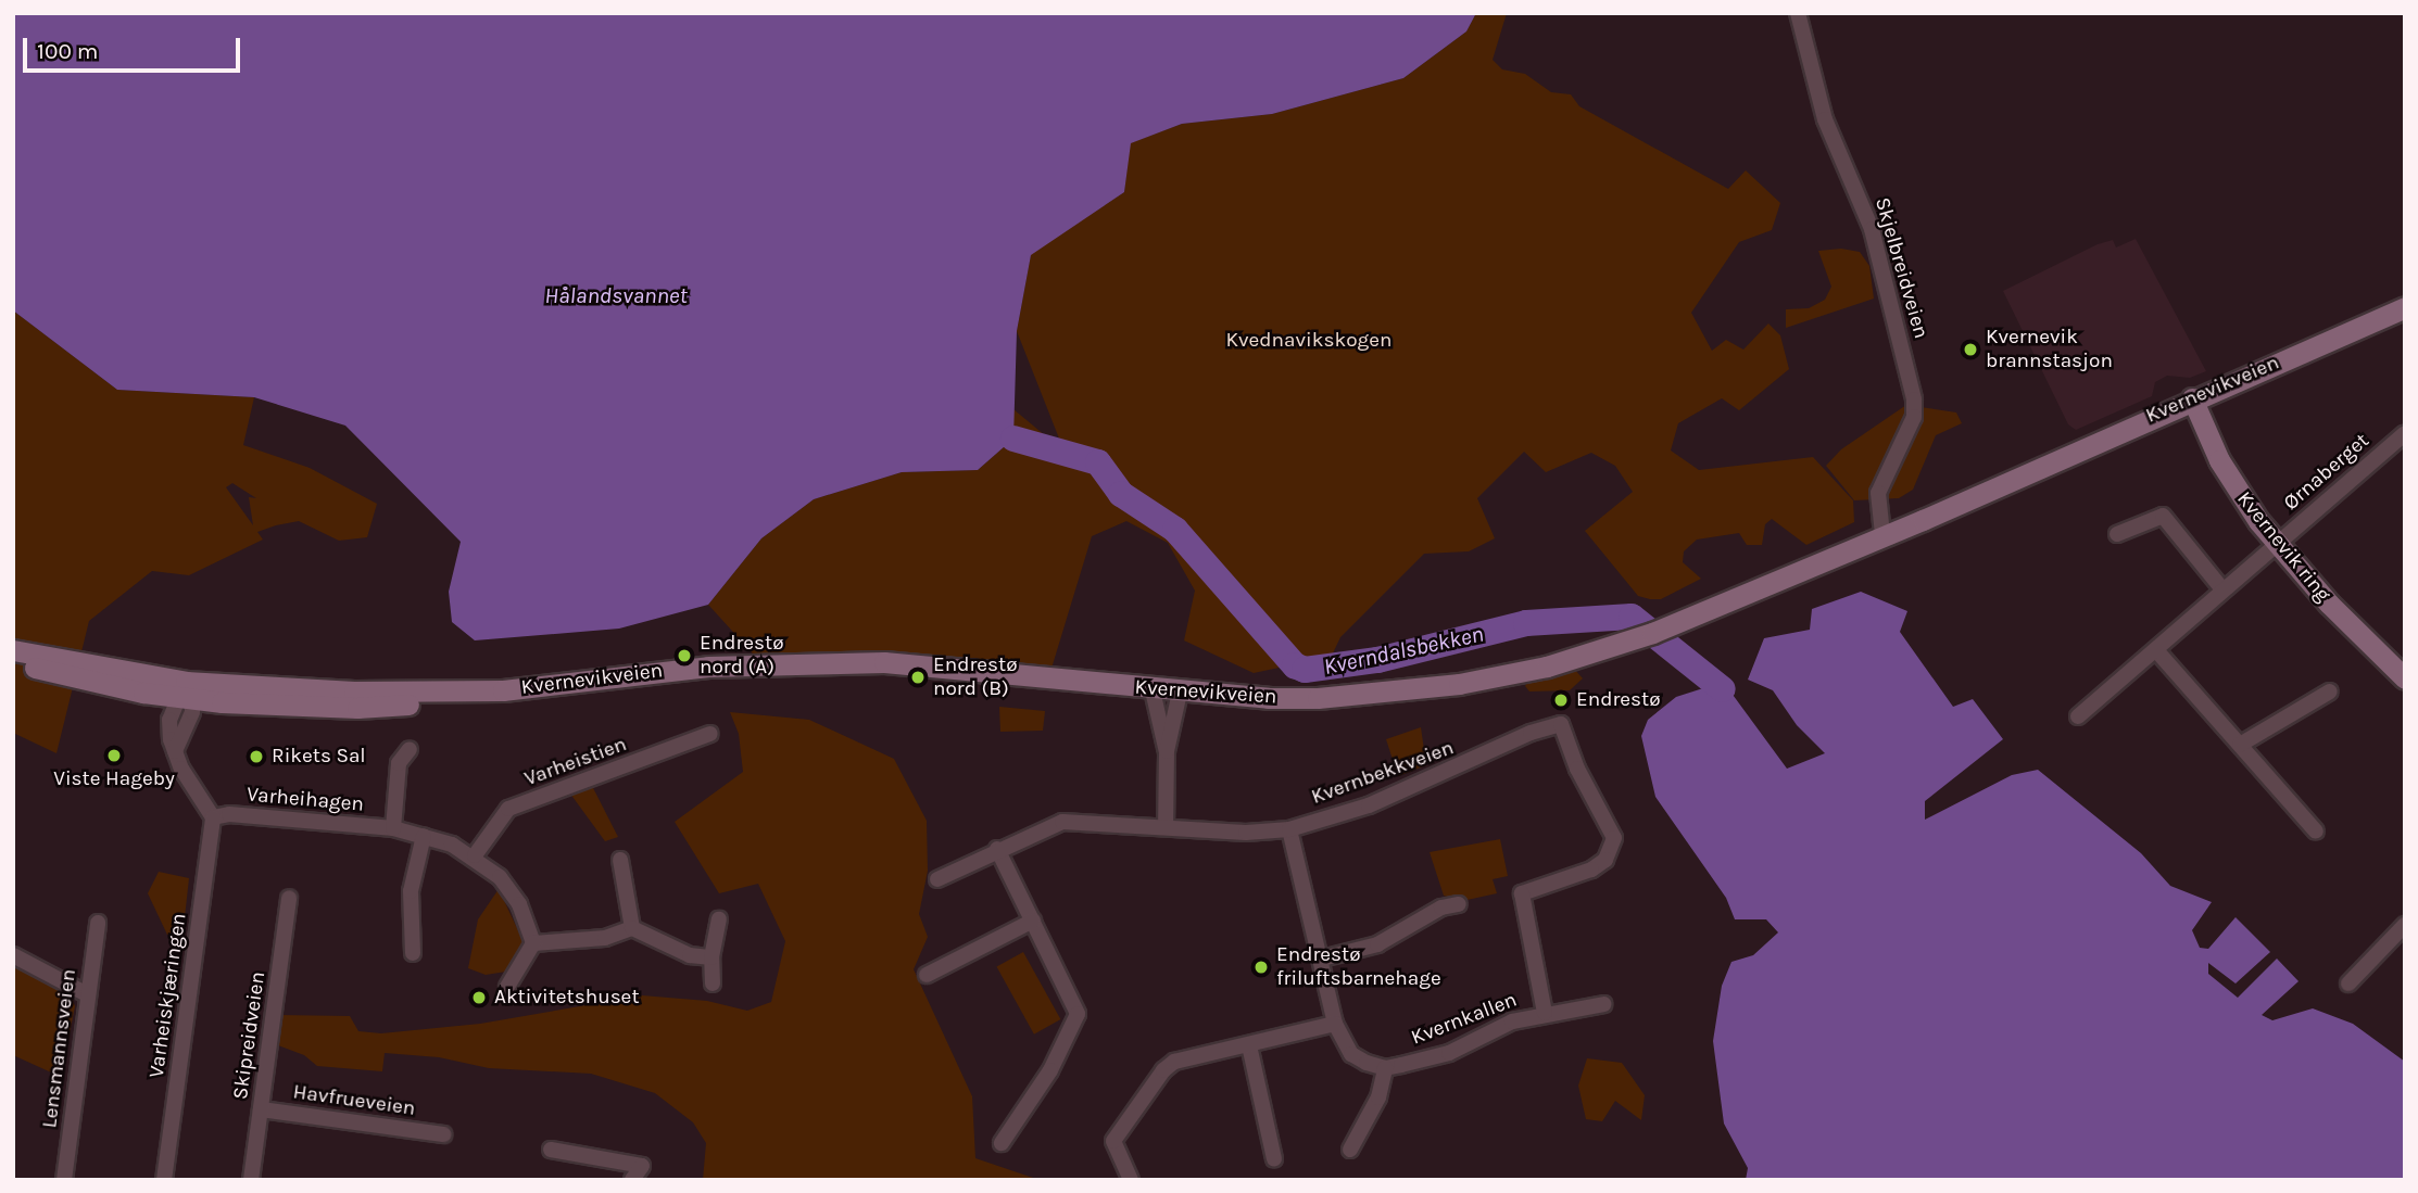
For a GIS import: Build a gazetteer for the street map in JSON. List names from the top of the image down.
{
  "streets": {
    "main road": ["Kvernevikveien", "Kvernevik ring"],
    "street": [
      "Skjelbreidveien",
      "Ørnaberget",
      "Varheistien",
      "Kvernbekkveien",
      "Varheihagen",
      "Varheiskjæringen",
      "Kvernkallen",
      "Skipreidveien",
      "Lensmannsveien",
      "Havfrueveien"
    ]
  },
  "crossings": [
    ["Skjelbreidveien", "Kvernevikveien"],
    ["Kvernevikveien", "Kvernevik ring"],
    ["Ørnaberget", "Kvernevik ring"],
    ["Varheistien", "Varheihagen"],
    ["Kvernbekkveien", "Kvernkallen"],
    ["Varheihagen", "Varheiskjæringen"],
    ["Skipreidveien", "Havfrueveien"]
  ],
  "water": ["Hålandsvannet", "Kverndalsbekken"],
  "parks": ["Kvednavikskogen"],
  "places": [
    "Kvernevik brannstasjon",
    "Endrestø nord (A)",
    "Endrestø nord (B)",
    "Endrestø",
    "Viste Hageby",
    "Rikets Sal",
    "Endrestø friluftsbarnehage",
    "Aktivitetshuset"
  ],
  "scale_bar": "100 m"
}
